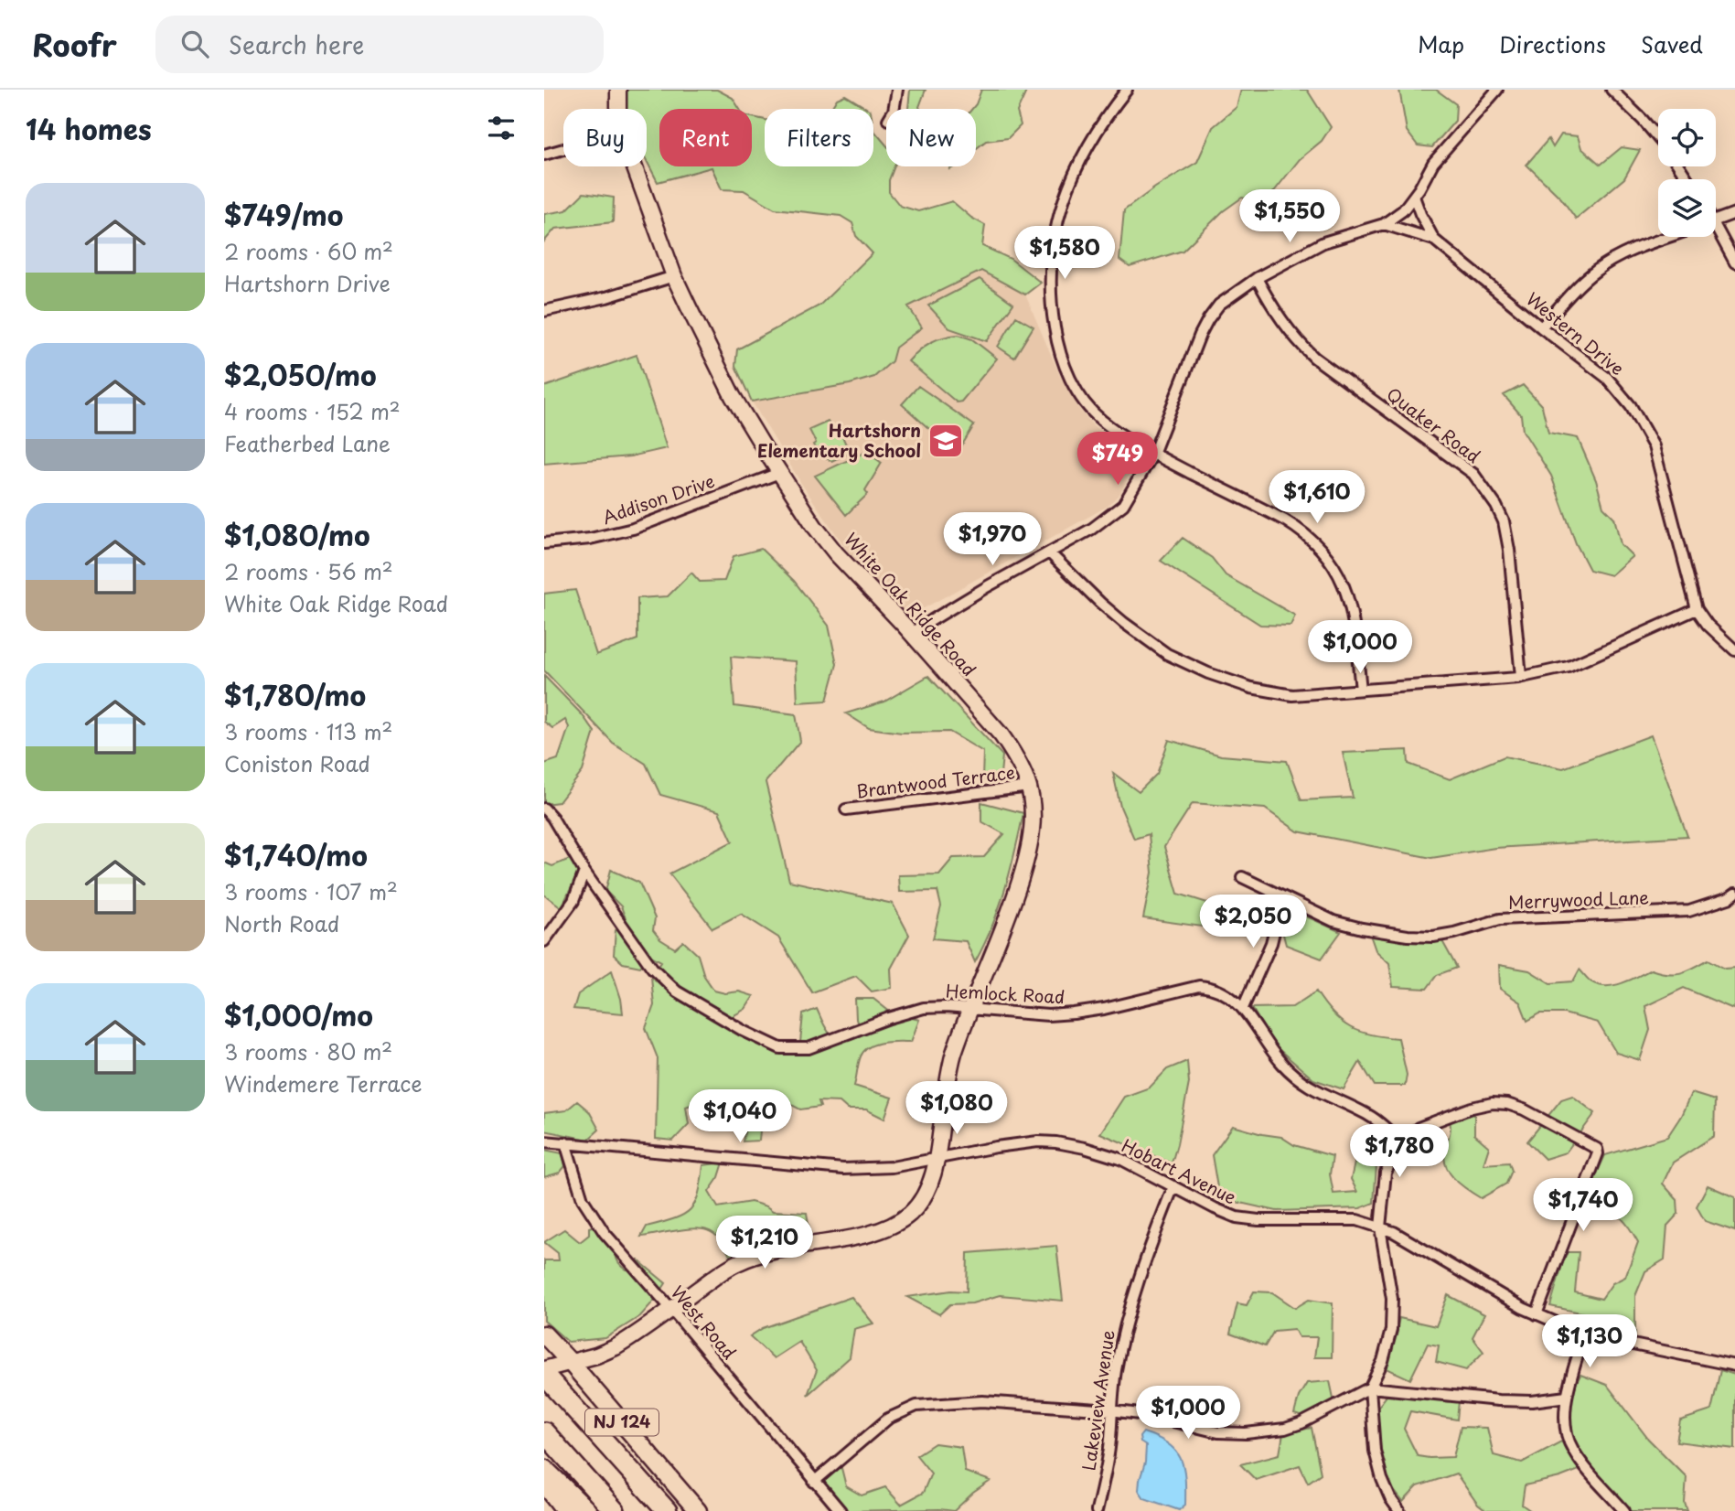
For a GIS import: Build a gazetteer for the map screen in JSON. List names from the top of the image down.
{
  "streets": {
    "main road": ["NJ 124"],
    "street": [
      "Western Drive",
      "Quaker Road",
      "Addison Drive",
      "White Oak Ridge Road",
      "Brantwood Terrace",
      "Merrywood Lane",
      "Hemlock Road",
      "Hobart Avenue",
      "West Road",
      "Lakeview Avenue"
    ]
  },
  "crossings": [
    ["Addison Drive", "White Oak Ridge Road"],
    ["White Oak Ridge Road", "Brantwood Terrace"],
    ["White Oak Ridge Road", "Hemlock Road"],
    ["White Oak Ridge Road", "Hobart Avenue"],
    ["White Oak Ridge Road", "West Road"],
    ["White Oak Ridge Road", "NJ 124"],
    ["Hobart Avenue", "West Road"],
    ["Hobart Avenue", "Lakeview Avenue"]
  ],
  "places": {
    "school or university": ["Hartshorn Elementary School"]
  },
  "page": {
    "header": "Roofr",
    "search": "Search here",
    "nav": ["Map", "Directions", "Saved"],
    "heading": "14 homes",
    "chip": [
      "Buy",
      "Rent",
      "Filters",
      "New"
    ],
    "list": [
      {
        "name": "$749/mo",
        "note": "2 rooms · 60 m² · Hartshorn Drive"
      },
      {
        "name": "$2,050/mo",
        "note": "4 rooms · 152 m² · Featherbed Lane"
      },
      {
        "name": "$1,080/mo",
        "note": "2 rooms · 56 m² · White Oak Ridge Road"
      },
      {
        "name": "$1,780/mo",
        "note": "3 rooms · 113 m² · Coniston Road"
      },
      {
        "name": "$1,740/mo",
        "note": "3 rooms · 107 m² · North Road"
      },
      {
        "name": "$1,000/mo",
        "note": "3 rooms · 80 m² · Windemere Terrace"
      }
    ],
    "price": [
      "$1,550",
      "$1,580",
      "$749",
      "$1,610",
      "$1,970",
      "$1,000",
      "$2,050",
      "$1,080",
      "$1,040",
      "$1,780",
      "$1,740",
      "$1,210",
      "$1,130",
      "$1,000"
    ]
  }
}
